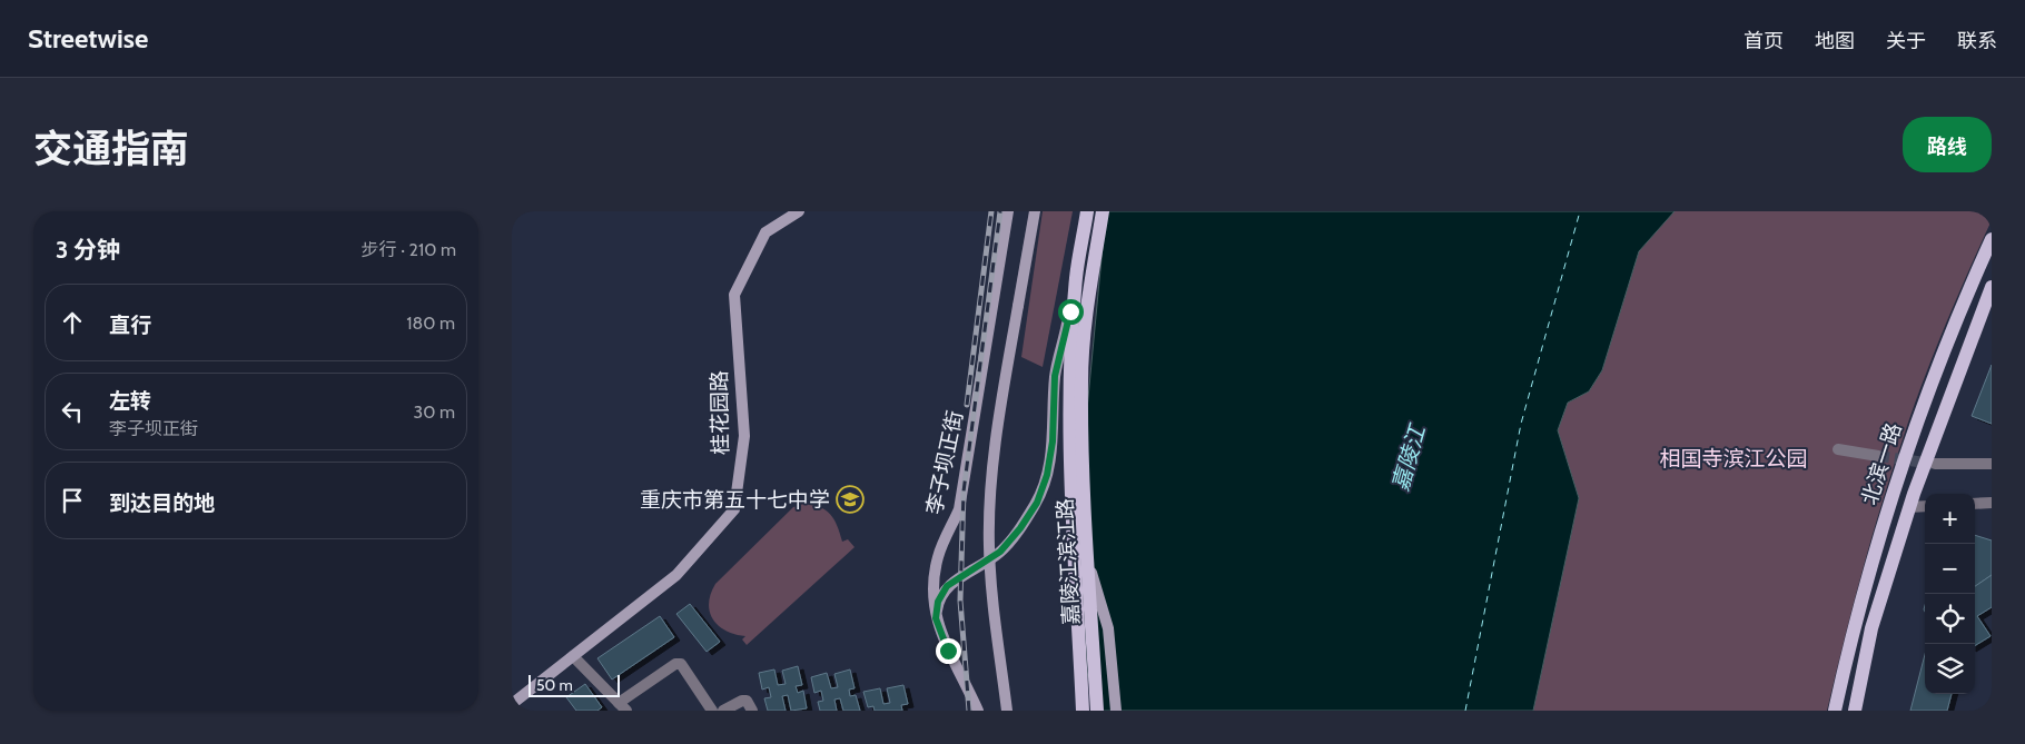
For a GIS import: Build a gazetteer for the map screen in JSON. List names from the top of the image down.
{
  "streets": {
    "main road": [
      "桂花园路",
      "李子坝正街",
      "北滨一路",
      "嘉陵江滨江路"
    ]
  },
  "water": ["嘉陵江"],
  "parks": ["相国寺滨江公园"],
  "places": {
    "school or university": ["重庆市第五十七中学"]
  },
  "scale_bar": "50 m",
  "page": {
    "header": "Streetwise",
    "nav": [
      "首页",
      "地图",
      "关于",
      "联系"
    ],
    "title": "交通指南",
    "buttons": "路线",
    "heading": ["3 分钟", "步行 · 210 m"],
    "list": [
      ["直行", "180 m"],
      ["左转", "李子坝正街", "30 m"],
      "到达目的地"
    ],
    "map_buttons": ["+", "−"],
    "scale": "50 m"
  }
}
